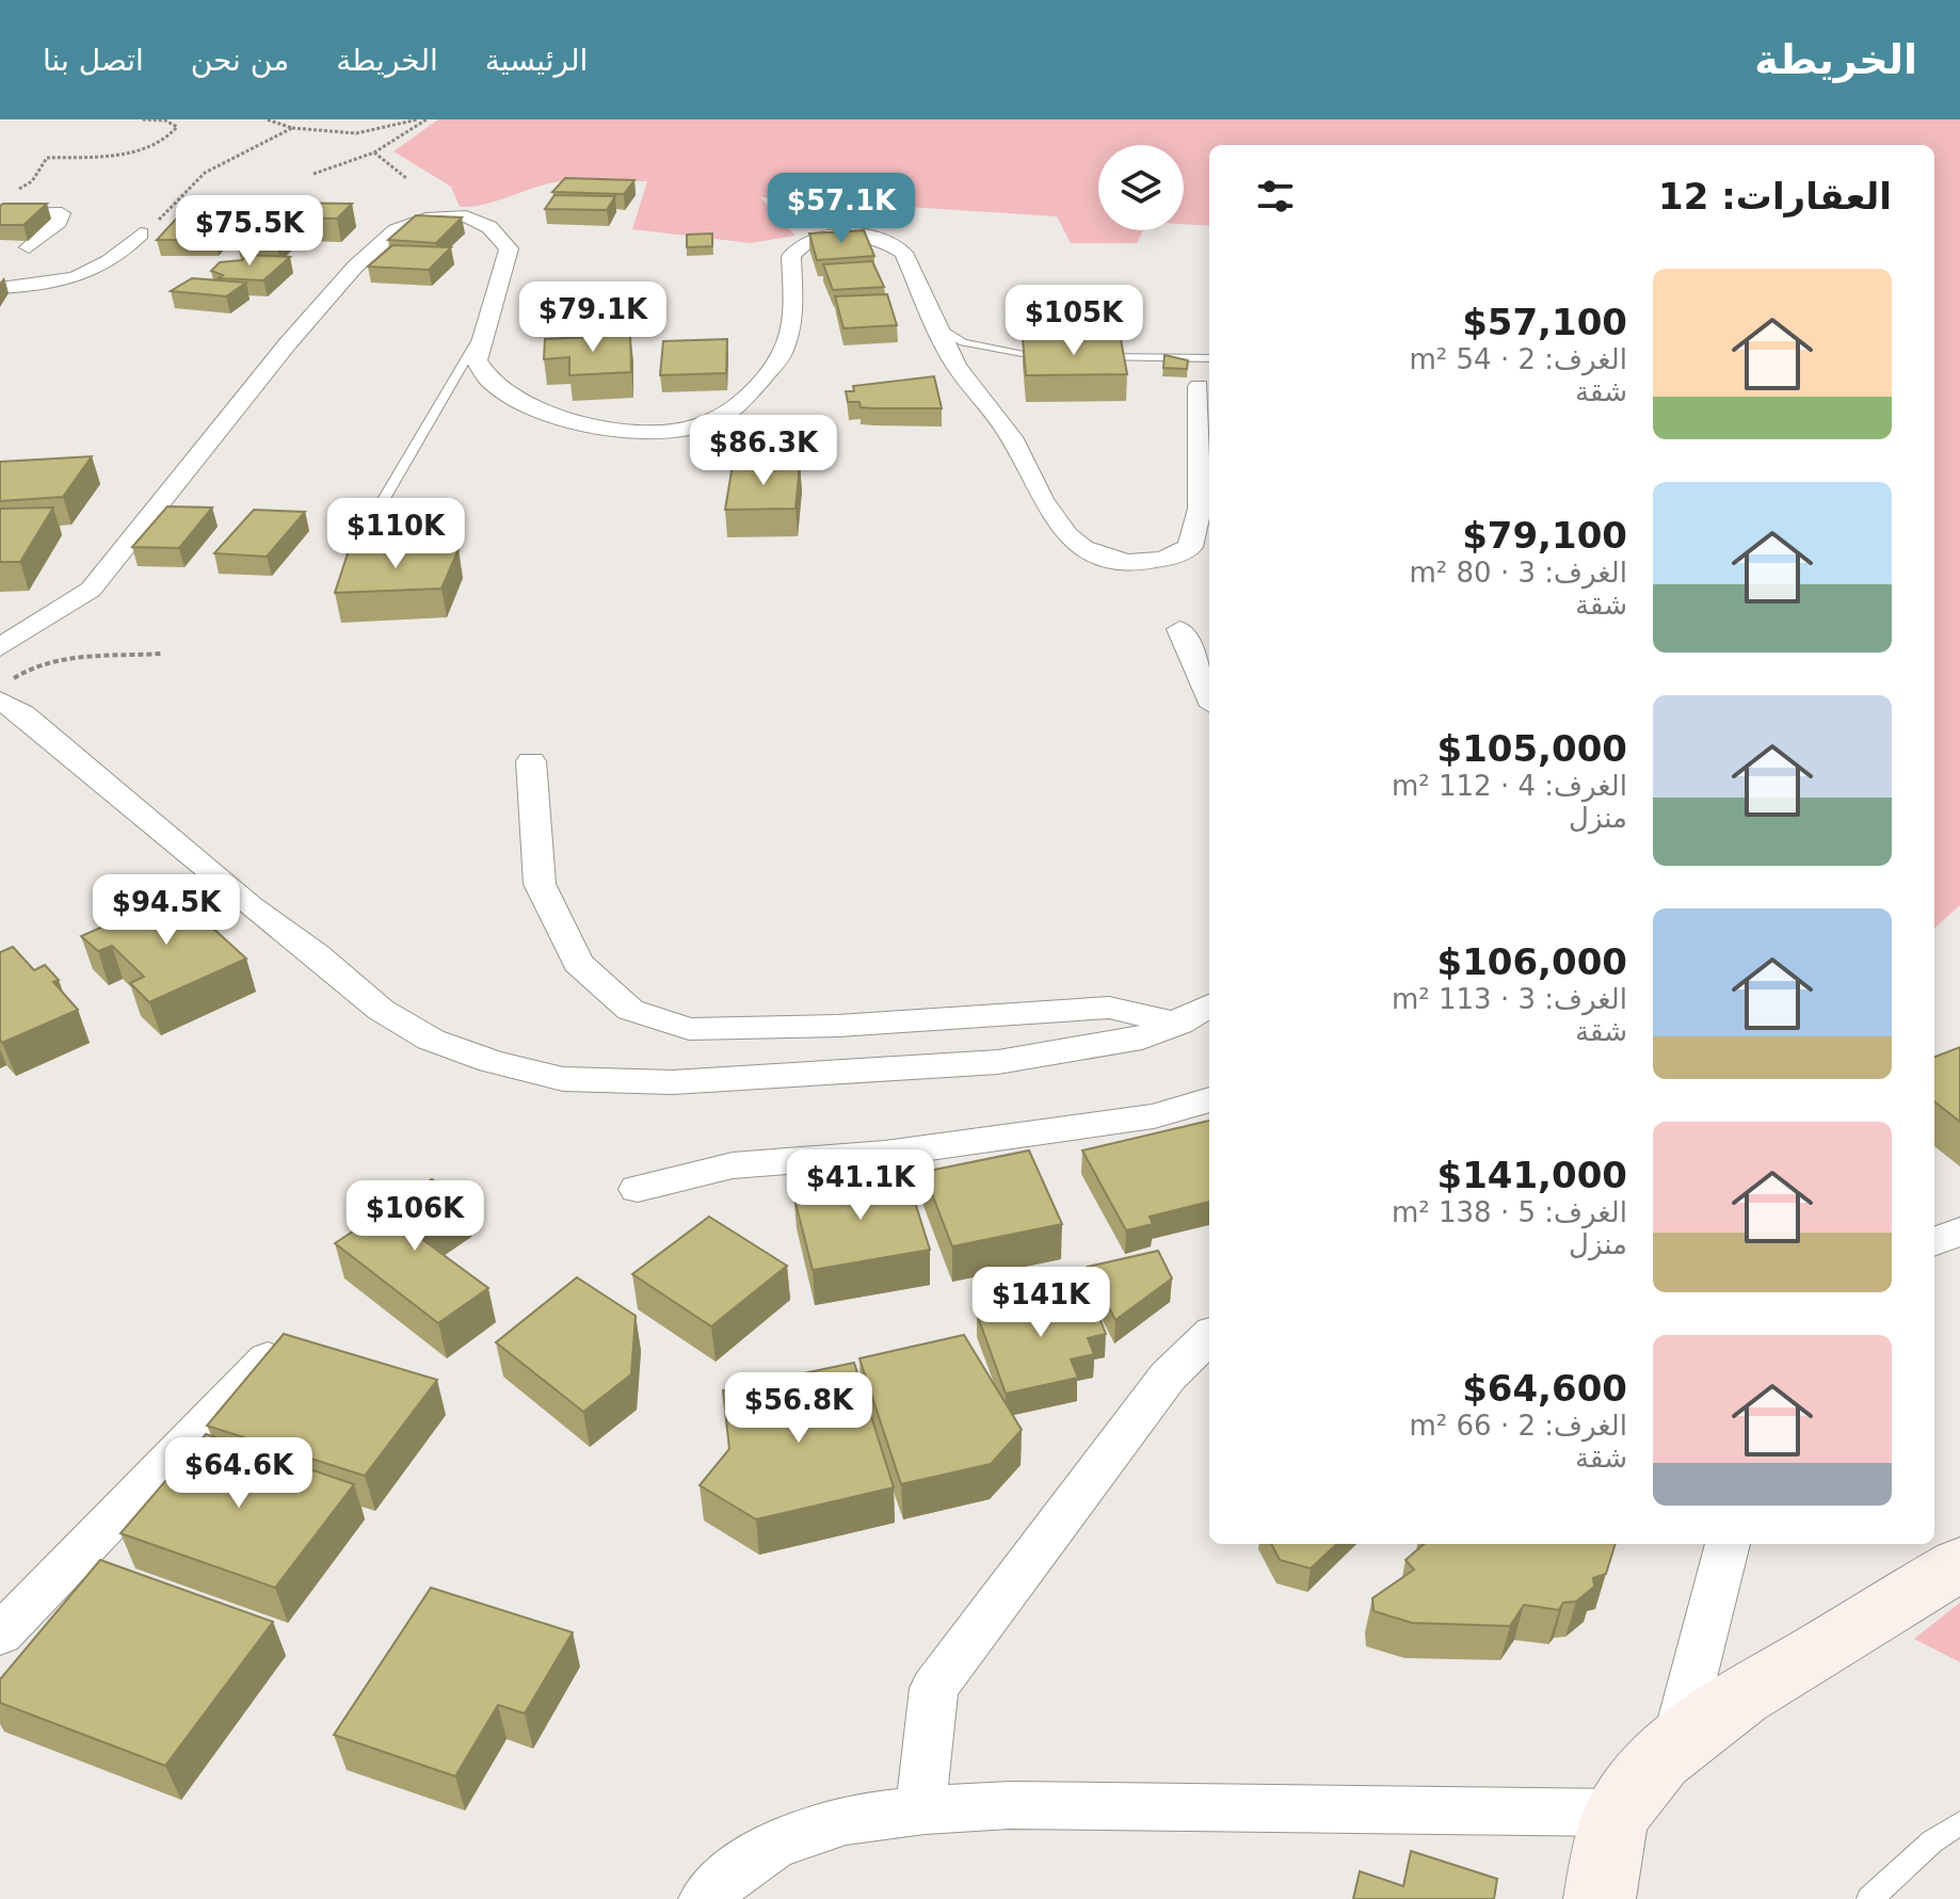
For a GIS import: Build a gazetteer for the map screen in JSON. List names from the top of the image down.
{
  "page": {
    "header": "الخريطة",
    "nav": [
      "الرئيسية",
      "الخريطة",
      "من نحن",
      "اتصل بنا"
    ],
    "heading": "العقارات: 12",
    "price": [
      "$57.1K",
      "$75.5K",
      "$79.1K",
      "$105K",
      "$86.3K",
      "$110K",
      "$94.5K",
      "$41.1K",
      "$106K",
      "$141K",
      "$56.8K",
      "$64.6K"
    ],
    "list": [
      {
        "name": "$57,100",
        "note": "الغرف: 2 · 54 m² · شقة"
      },
      {
        "name": "$79,100",
        "note": "الغرف: 3 · 80 m² · شقة"
      },
      {
        "name": "$105,000",
        "note": "الغرف: 4 · 112 m² · منزل"
      },
      {
        "name": "$106,000",
        "note": "الغرف: 3 · 113 m² · شقة"
      },
      {
        "name": "$141,000",
        "note": "الغرف: 5 · 138 m² · منزل"
      },
      {
        "name": "$64,600",
        "note": "الغرف: 2 · 66 m² · شقة"
      }
    ]
  }
}
